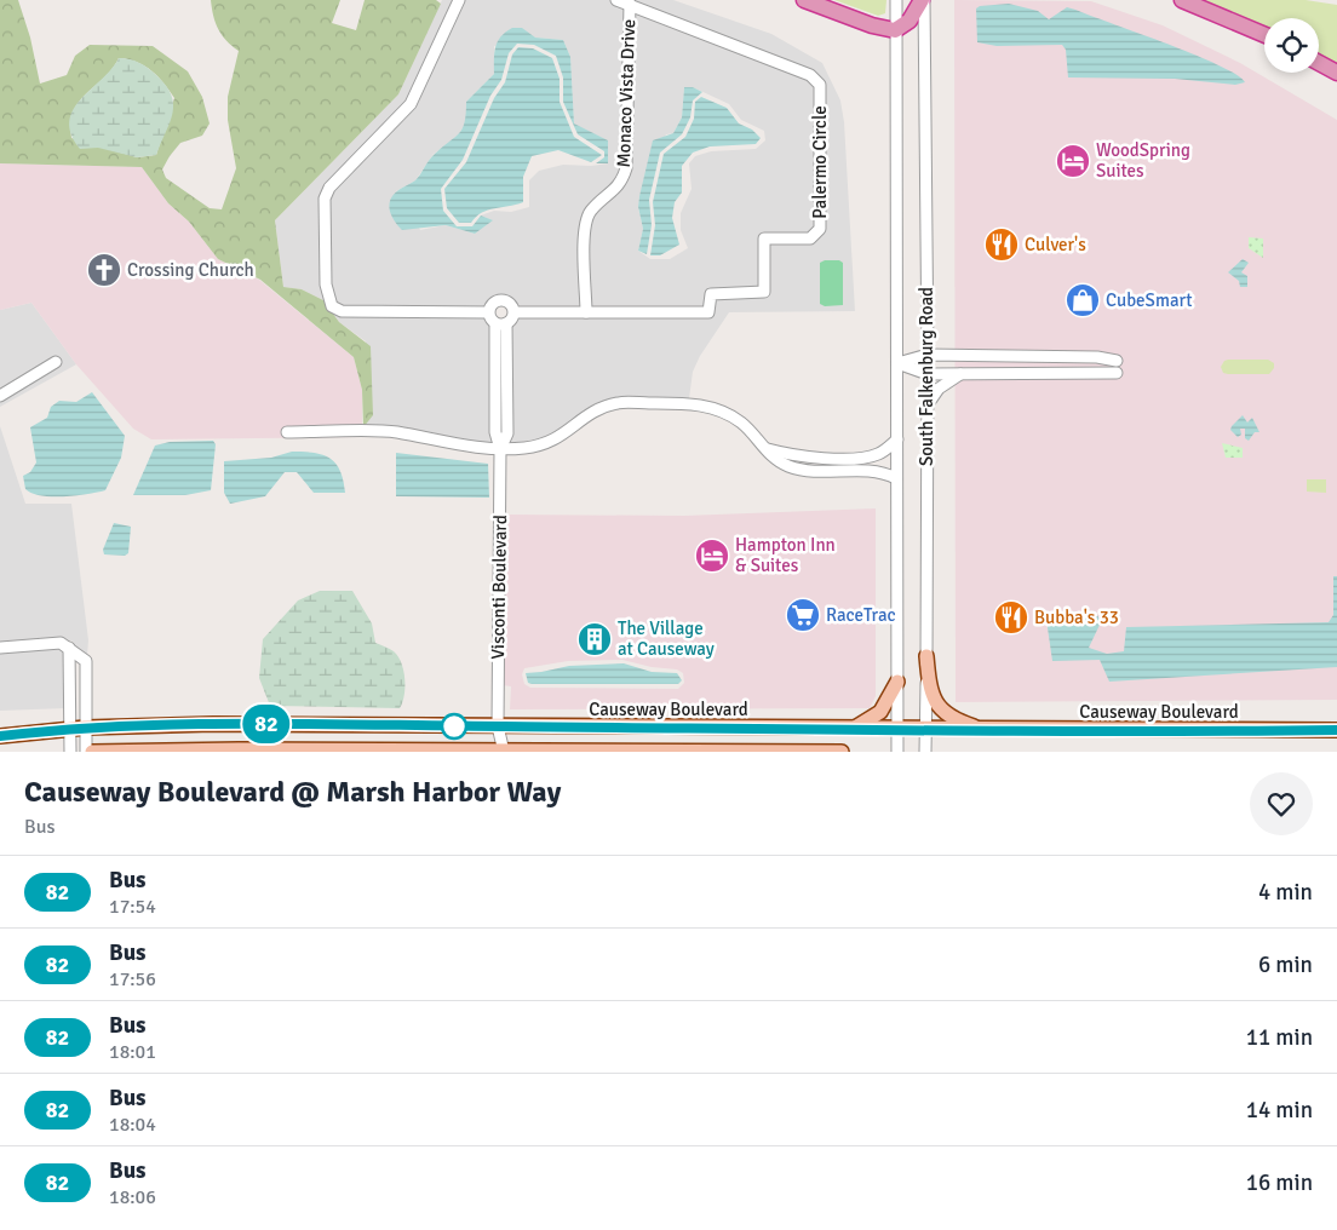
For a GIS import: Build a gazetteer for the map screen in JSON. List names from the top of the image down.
{
  "streets": {
    "main road": ["Causeway Boulevard"],
    "street": [
      "Monaco Vista Drive",
      "Palermo Circle",
      "South Falkenburg Road",
      "Visconti Boulevard"
    ]
  },
  "crossings": [
    ["Monaco Vista Drive", "Palermo Circle"],
    ["Palermo Circle", "Visconti Boulevard"],
    ["South Falkenburg Road", "Causeway Boulevard"],
    ["Visconti Boulevard", "Causeway Boulevard"]
  ],
  "places": {
    "hotel": ["WoodSpring Suites", "Hampton Inn & Suites"],
    "restaurant": ["Culver's", "Bubba's 33"],
    "church": ["Crossing Church"],
    "shop": ["CubeSmart"],
    "supermarket": ["RaceTrac"],
    "building": ["The Village at Causeway"]
  },
  "lines": ["bus line 82"],
  "page": {
    "on_map": "82",
    "heading": ["Causeway Boulevard @ Marsh Harbor Way", "Bus"],
    "list": [
      {
        "mark": "82",
        "name": "Bus",
        "note": "17:54",
        "value": "4 min"
      },
      {
        "mark": "82",
        "name": "Bus",
        "note": "17:56",
        "value": "6 min"
      },
      {
        "mark": "82",
        "name": "Bus",
        "note": "18:01",
        "value": "11 min"
      },
      {
        "mark": "82",
        "name": "Bus",
        "note": "18:04",
        "value": "14 min"
      },
      {
        "mark": "82",
        "name": "Bus",
        "note": "18:06",
        "value": "16 min"
      }
    ]
  }
}
